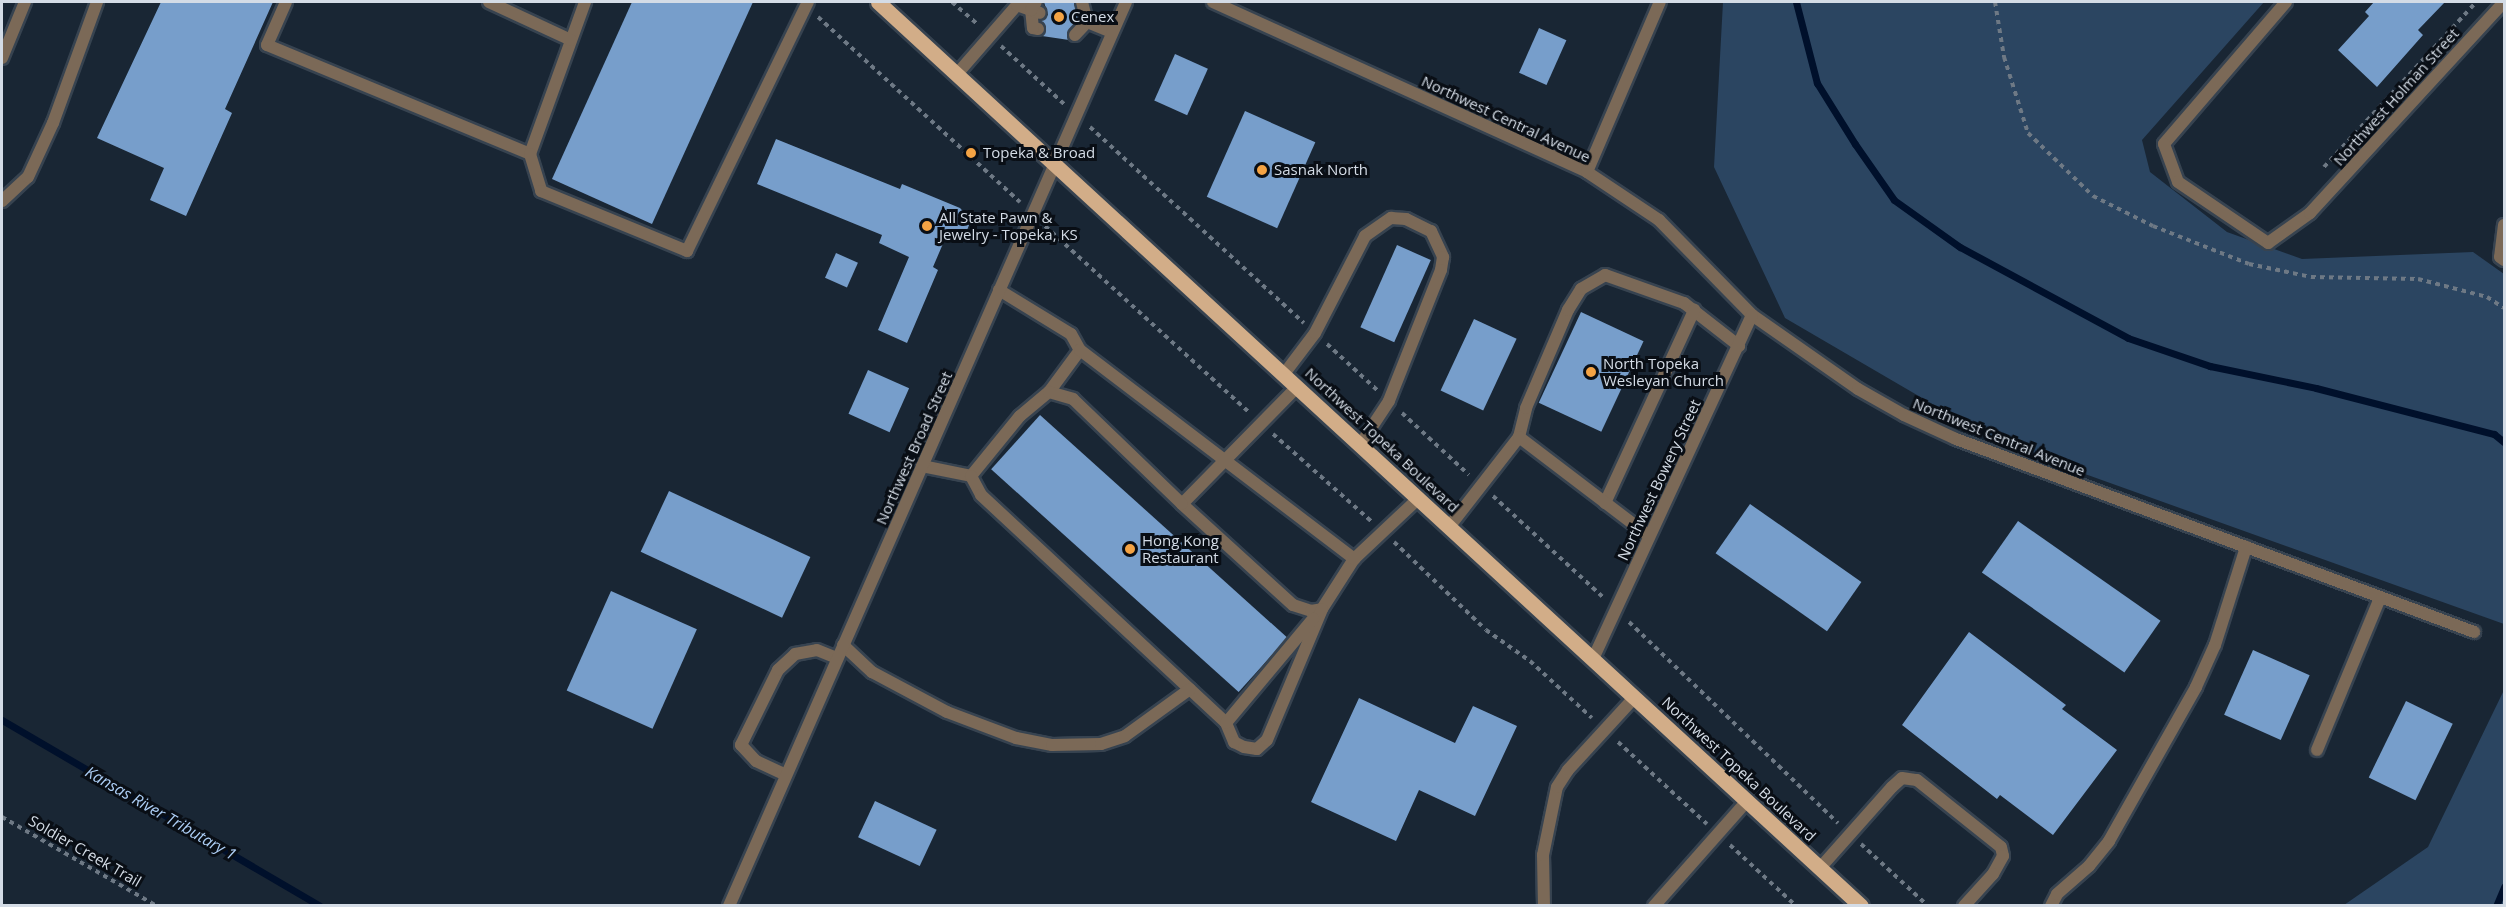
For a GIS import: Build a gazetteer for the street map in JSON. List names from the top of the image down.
{
  "streets": {
    "main road": ["Northwest Topeka Boulevard"],
    "street": [
      "Northwest Holman Street",
      "Northwest Central Avenue",
      "Northwest Broad Street",
      "Northwest Bowery Street"
    ],
    "path": ["Soldier Creek Trail"]
  },
  "crossings": [
    ["Northwest Central Avenue", "Northwest Bowery Street"],
    ["Northwest Topeka Boulevard", "Northwest Broad Street"],
    ["Northwest Topeka Boulevard", "Northwest Bowery Street"]
  ],
  "water": ["Kansas River Tributary 1"],
  "places": [
    "Cenex",
    "Topeka & Broad",
    "Sasnak North",
    "All State Pawn & Jewelry - Topeka, KS",
    "North Topeka Wesleyan Church",
    "Hong Kong Restaurant"
  ]
}
